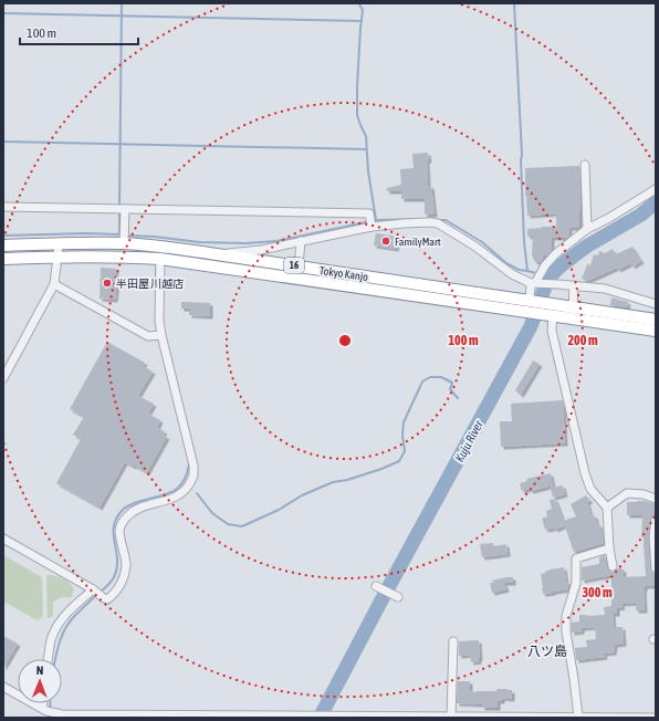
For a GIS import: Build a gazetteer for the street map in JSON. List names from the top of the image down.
{
  "streets": {
    "highway": ["16", "Tokyo Kanjo"]
  },
  "districts": ["八ツ島"],
  "water": ["Kuju River"],
  "places": ["FamilyMart", "半田屋 川越店"],
  "scale_bar": "100 m",
  "north": "top",
  "rings": ["100 m", "200 m", "300 m"]
}
